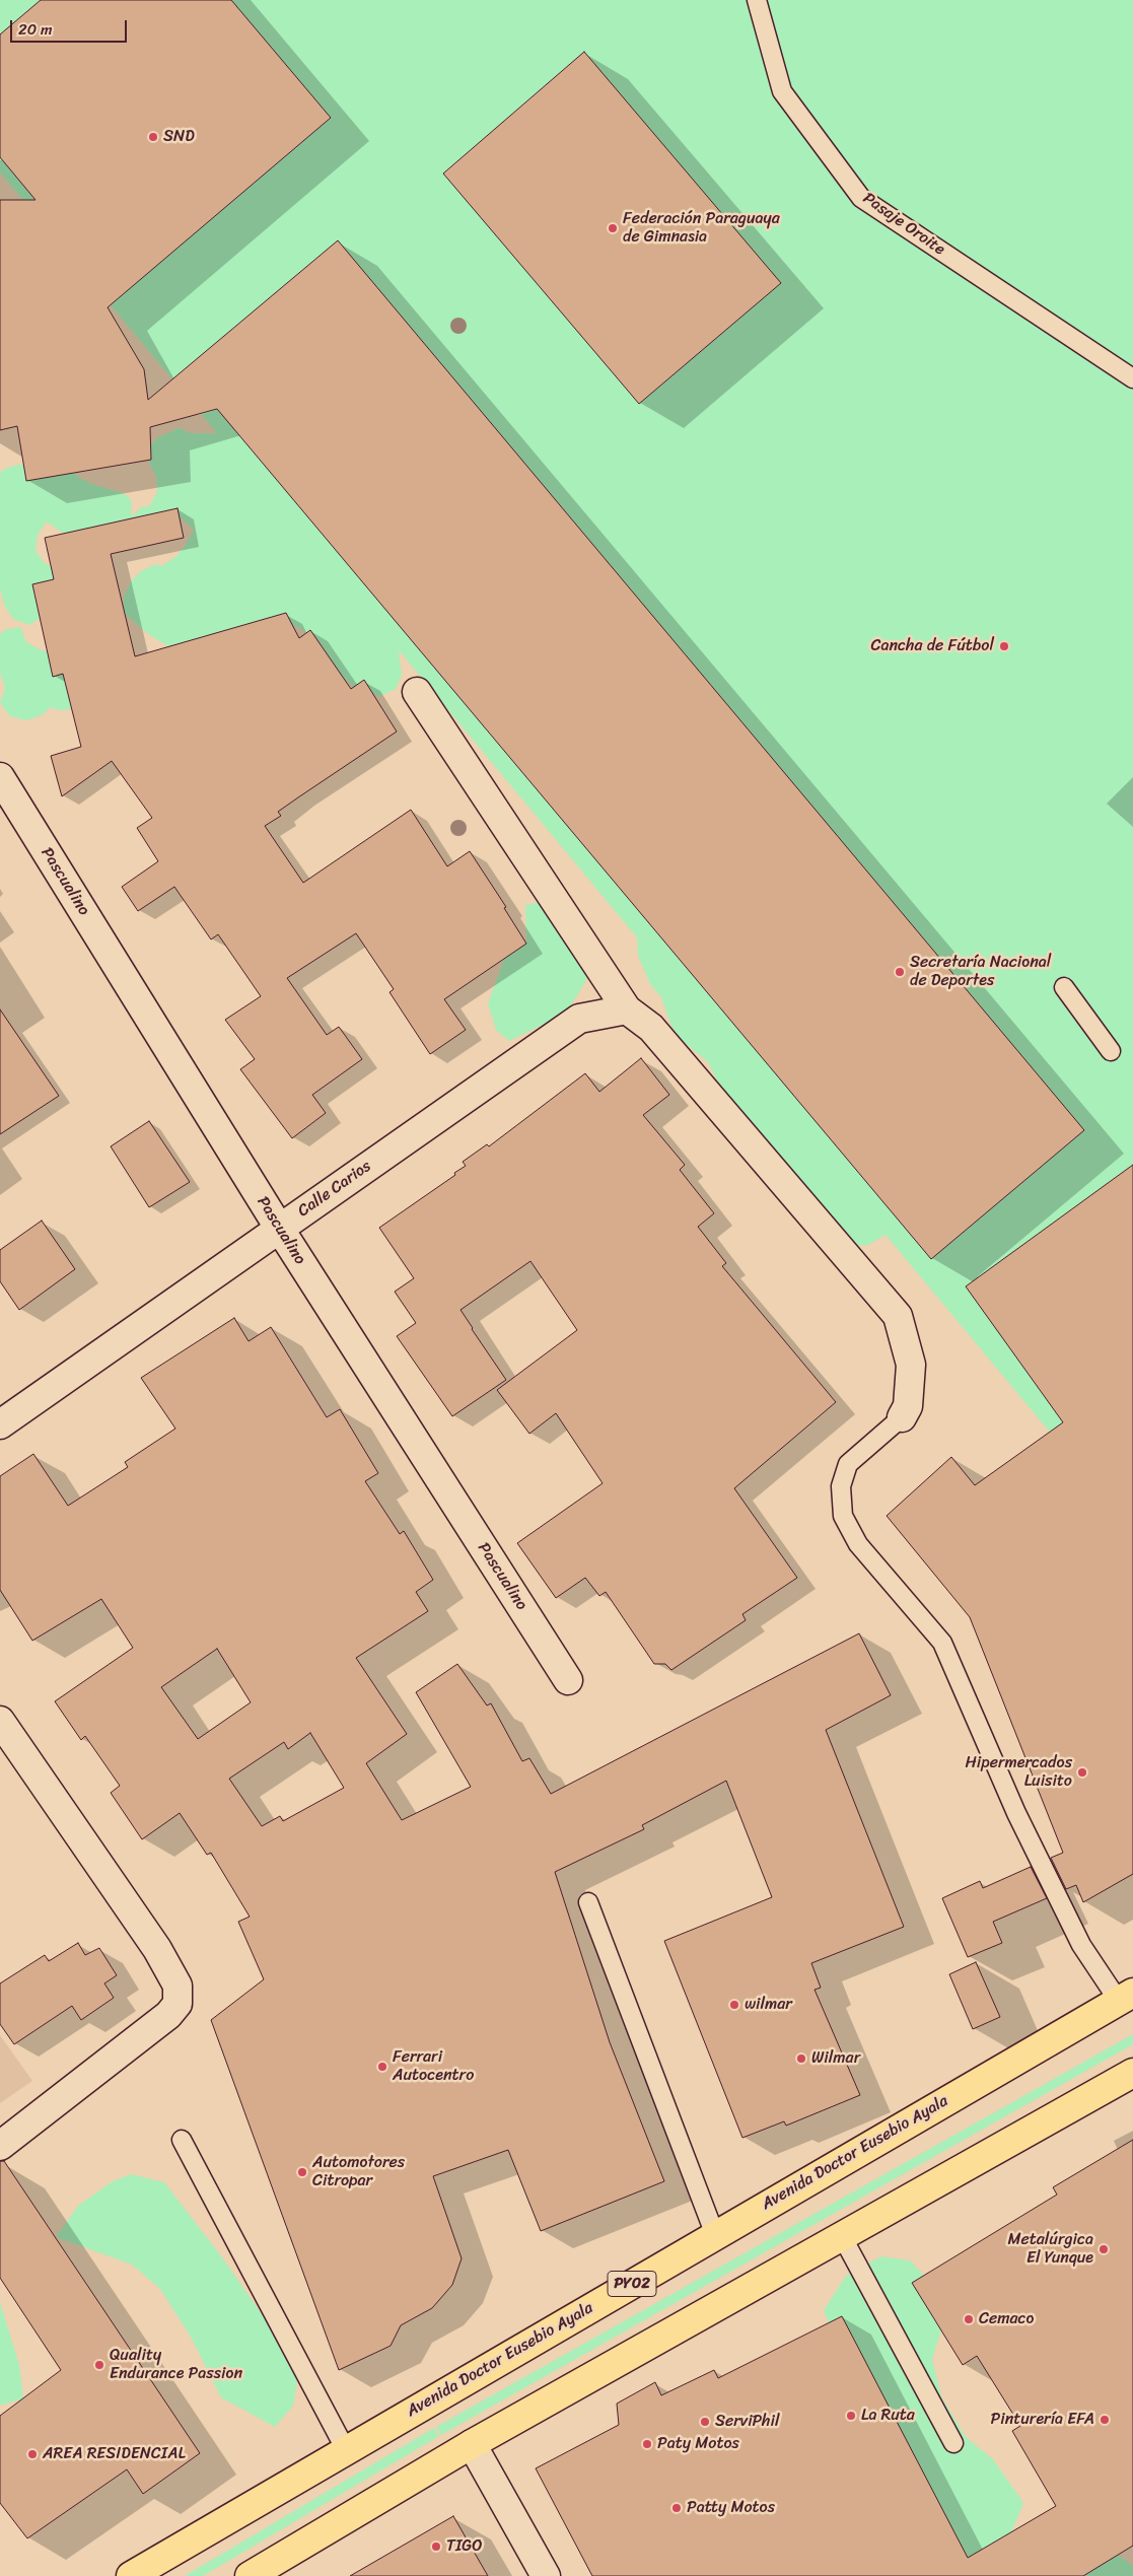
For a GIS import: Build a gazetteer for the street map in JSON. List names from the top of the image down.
{
  "streets": {
    "highway": ["Avenida Doctor Eusebio Ayala", "PY02"],
    "street": ["Pascualino", "Calle Carios"],
    "lane": ["Pasaje Oroite"]
  },
  "crossings": [
    ["Pascualino", "Calle Carios"]
  ],
  "places": [
    "SND",
    "Federación Paraguaya de Gimnasia",
    "Cancha de Fútbol",
    "Secretaría Nacional de Deportes",
    "Hipermercados Luisito",
    "wilmar",
    "Wilmar",
    "Ferrari Autocentro",
    "Automotores Citropar",
    "Metalúrgica El Yunque",
    "Cemaco",
    "Quality Endurance Passion",
    "La Ruta",
    "Pinturería EFA",
    "ServiPhil",
    "Paty Motos",
    "AREA RESIDENCIAL",
    "Patty Motos",
    "TIGO"
  ],
  "scale_bar": "20 m"
}
